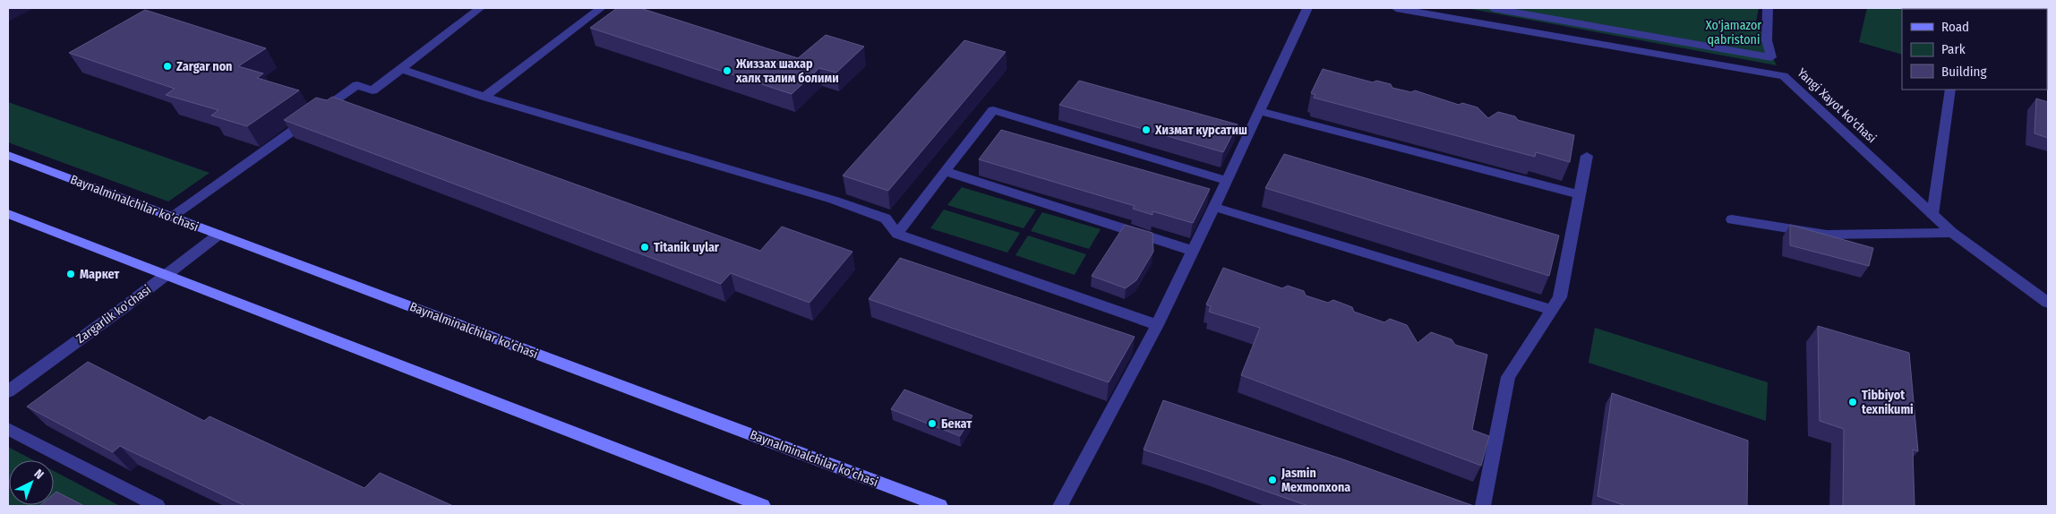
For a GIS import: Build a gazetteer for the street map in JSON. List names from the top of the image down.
{
  "streets": {
    "main road": ["Baynalminalchilar ko’chasi"],
    "street": ["Yangi Xayot ko'chasi", "Zargarlik ko'chasi"]
  },
  "crossings": [
    ["Baynalminalchilar ko’chasi", "Zargarlik ko'chasi"]
  ],
  "parks": ["Xo'jamazor qabristoni"],
  "places": [
    "Zargar non",
    "Жиззах шахар халк талим болими",
    "Хизмат курсатиш",
    "Titanik uylar",
    "Маркет",
    "Tibbiyot texnikumi",
    "Бекат",
    "Jasmin Mexmonxona"
  ],
  "legend": ["Road", "Park", "Building"],
  "north": "top right"
}
